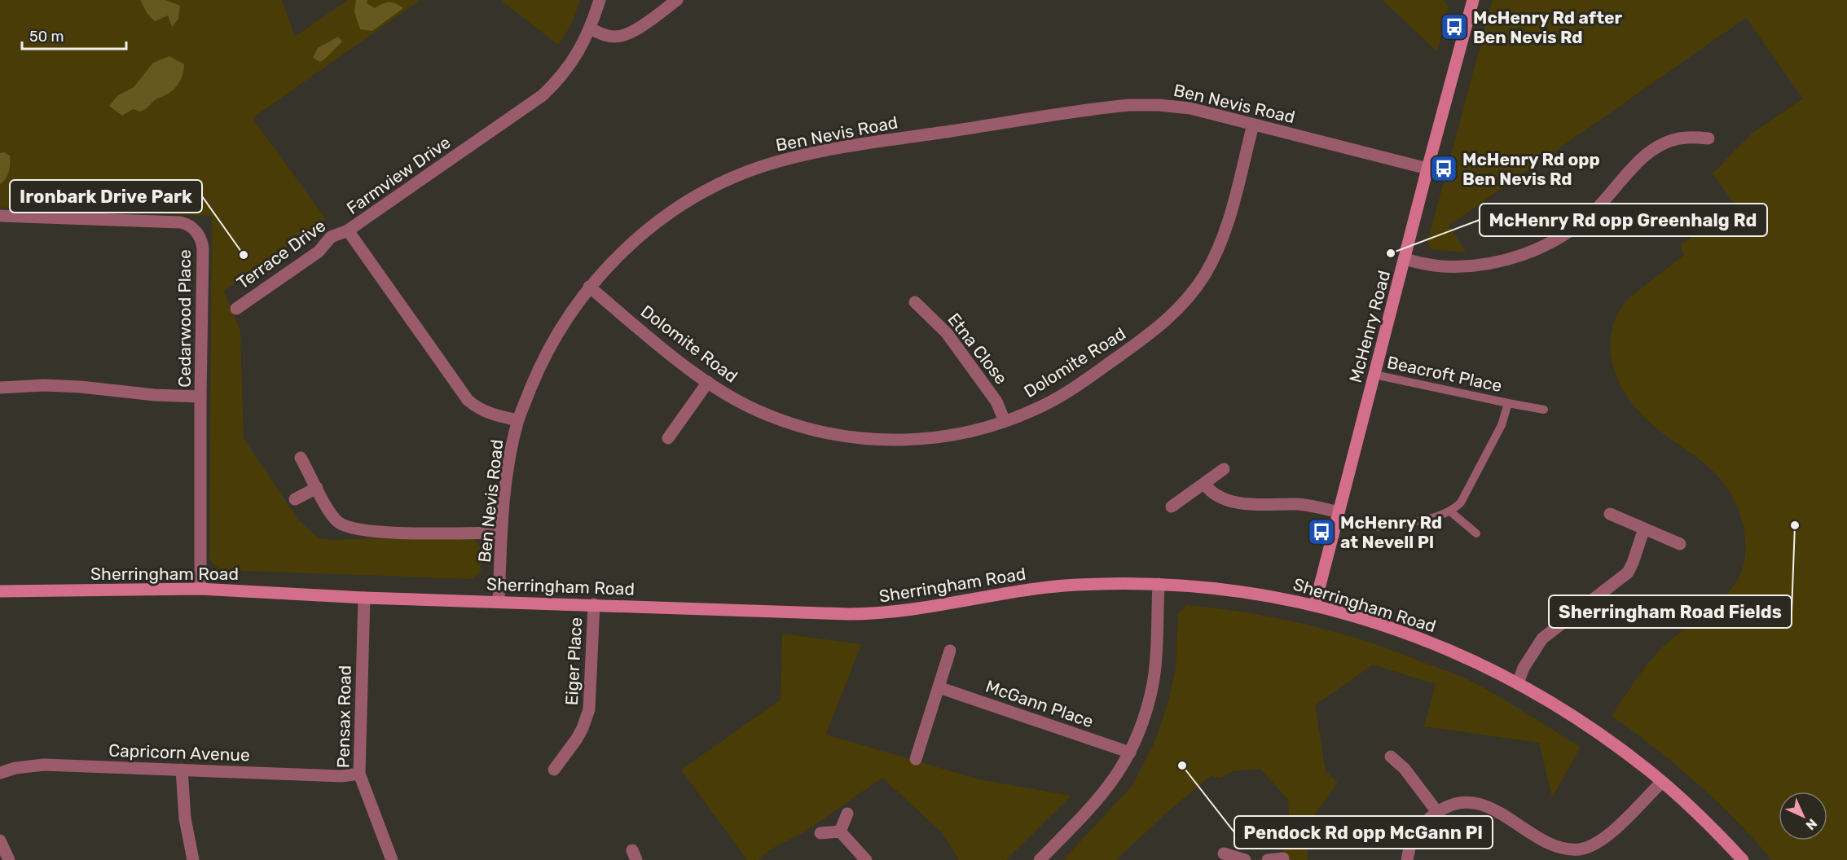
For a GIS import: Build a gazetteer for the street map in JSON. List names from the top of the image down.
{
  "streets": {
    "street": [
      "Ben Nevis Road",
      "Farmview Drive",
      "Terrace Drive",
      "Cedarwood Place",
      "McHenry Road",
      "Dolomite Road",
      "Etna Close",
      "Sherringham Road",
      "Eiger Place",
      "McGann Place",
      "Pensax Road",
      "Capricorn Avenue"
    ],
    "lane": ["Beacroft Place"]
  },
  "crossings": [
    ["Ben Nevis Road", "Farmview Drive"],
    ["Ben Nevis Road", "McHenry Road"],
    ["Ben Nevis Road", "Dolomite Road"],
    ["Ben Nevis Road", "Sherringham Road"],
    ["Farmview Drive", "Terrace Drive"],
    ["Cedarwood Place", "Sherringham Road"],
    ["McHenry Road", "Beacroft Place"],
    ["McHenry Road", "Sherringham Road"],
    ["Dolomite Road", "Etna Close"],
    ["Sherringham Road", "Eiger Place"],
    ["Sherringham Road", "Pensax Road"],
    ["Pensax Road", "Capricorn Avenue"]
  ],
  "places": {
    "bus stop": ["McHenry Rd after Ben Nevis Rd", "McHenry Rd opp Ben Nevis Rd", "McHenry Rd at Nevell Pl"],
    "other": [
      "McHenry Rd opp Greenhalg Rd",
      "Ironbark Drive Park",
      "Sherringham Road Fields",
      "Pendock Rd opp McGann Pl"
    ]
  },
  "scale_bar": "50 m",
  "north": "bottom right"
}
